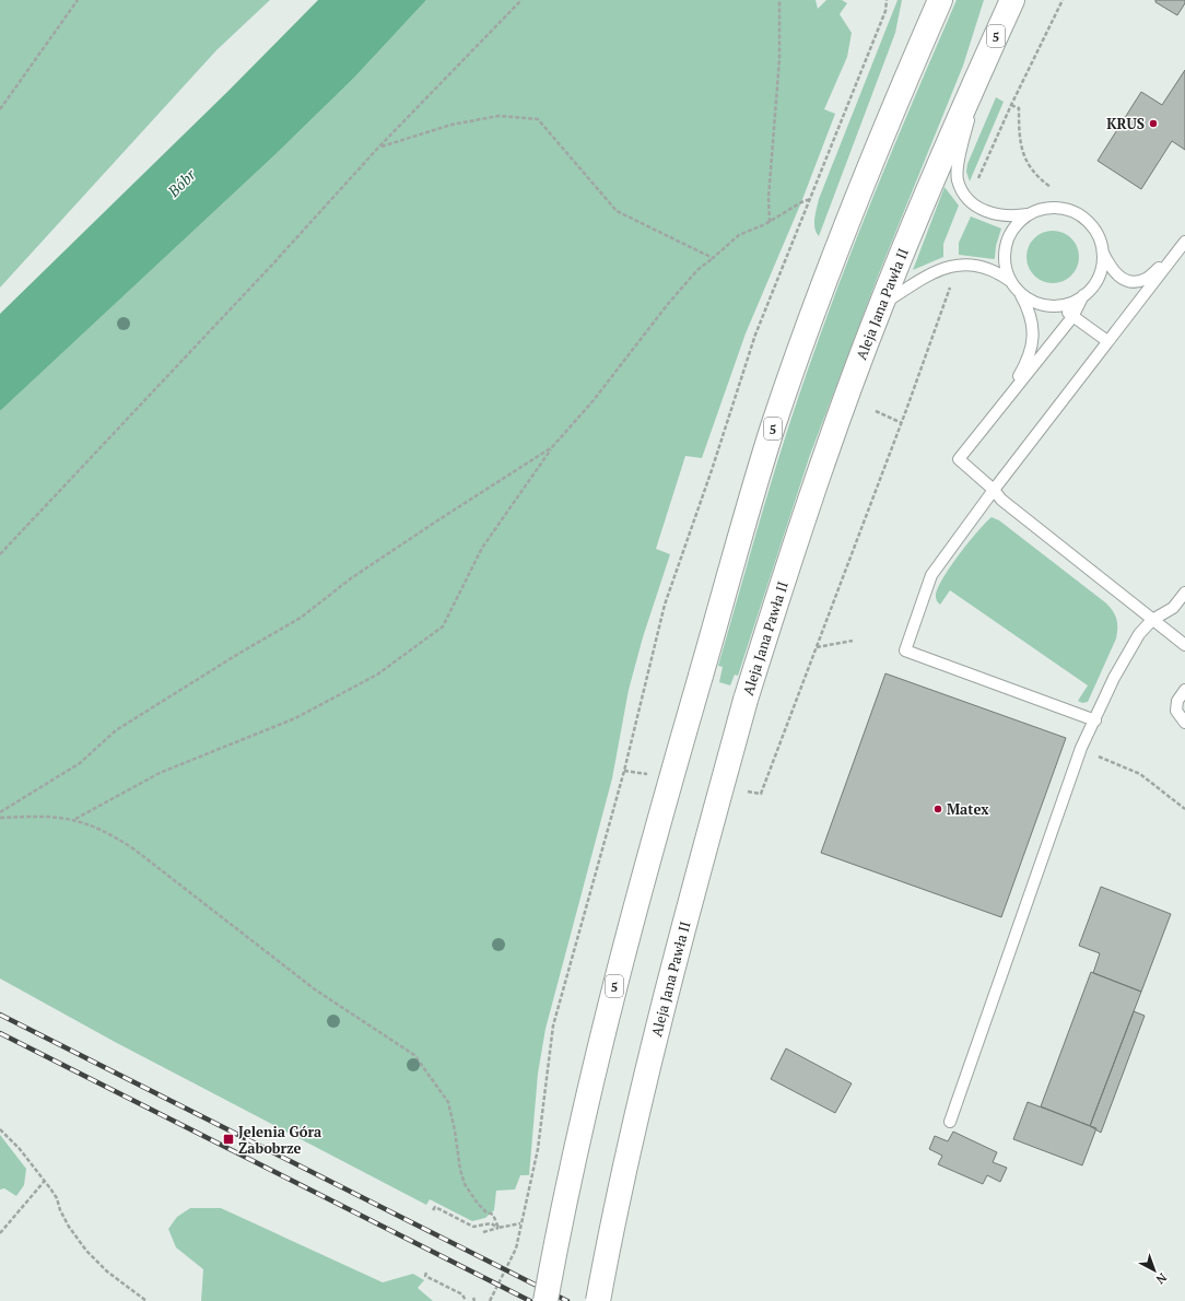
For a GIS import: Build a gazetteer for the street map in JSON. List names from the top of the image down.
{
  "streets": {
    "main road": ["5", "Aleja Jana Pawła II"]
  },
  "water": ["Bóbr"],
  "places": {
    "other": ["KRUS", "Matex"],
    "transit": ["Jelenia Góra Zabobrze"]
  },
  "north": "bottom right"
}
